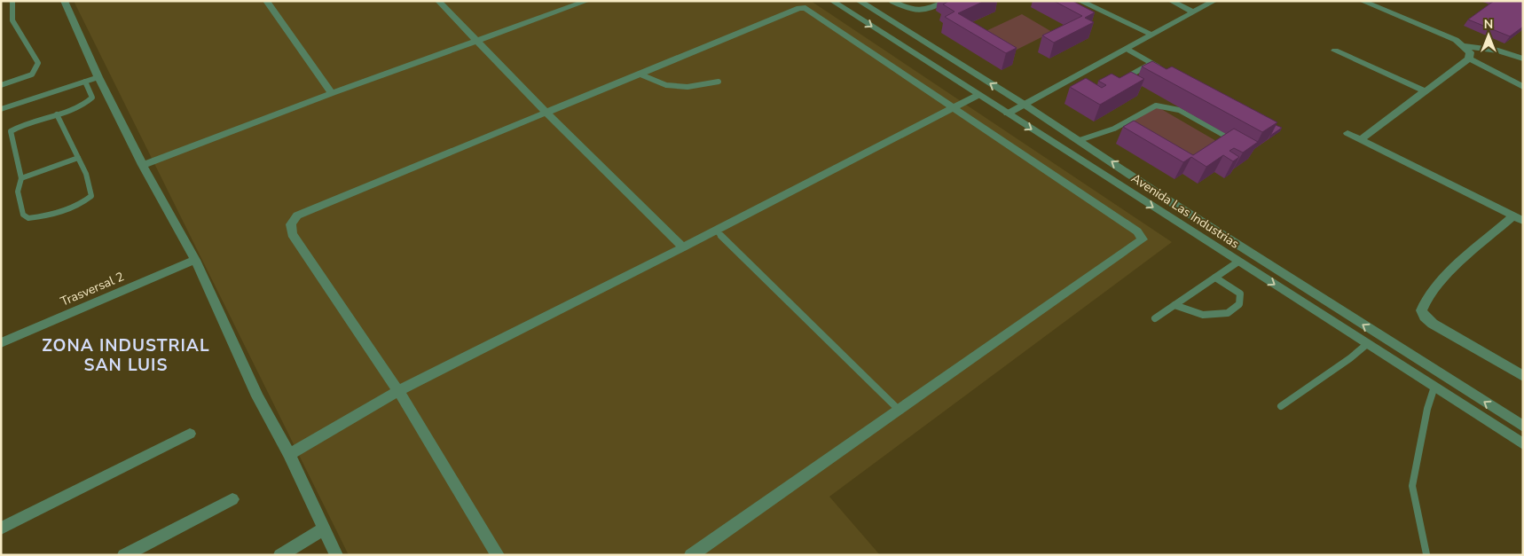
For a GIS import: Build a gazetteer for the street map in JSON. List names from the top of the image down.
{
  "streets": {
    "street": ["Avenida Las Industrias", "Trasversal 2"]
  },
  "districts": ["ZONA INDUSTRIAL SAN LUIS"],
  "north": "top"
}
